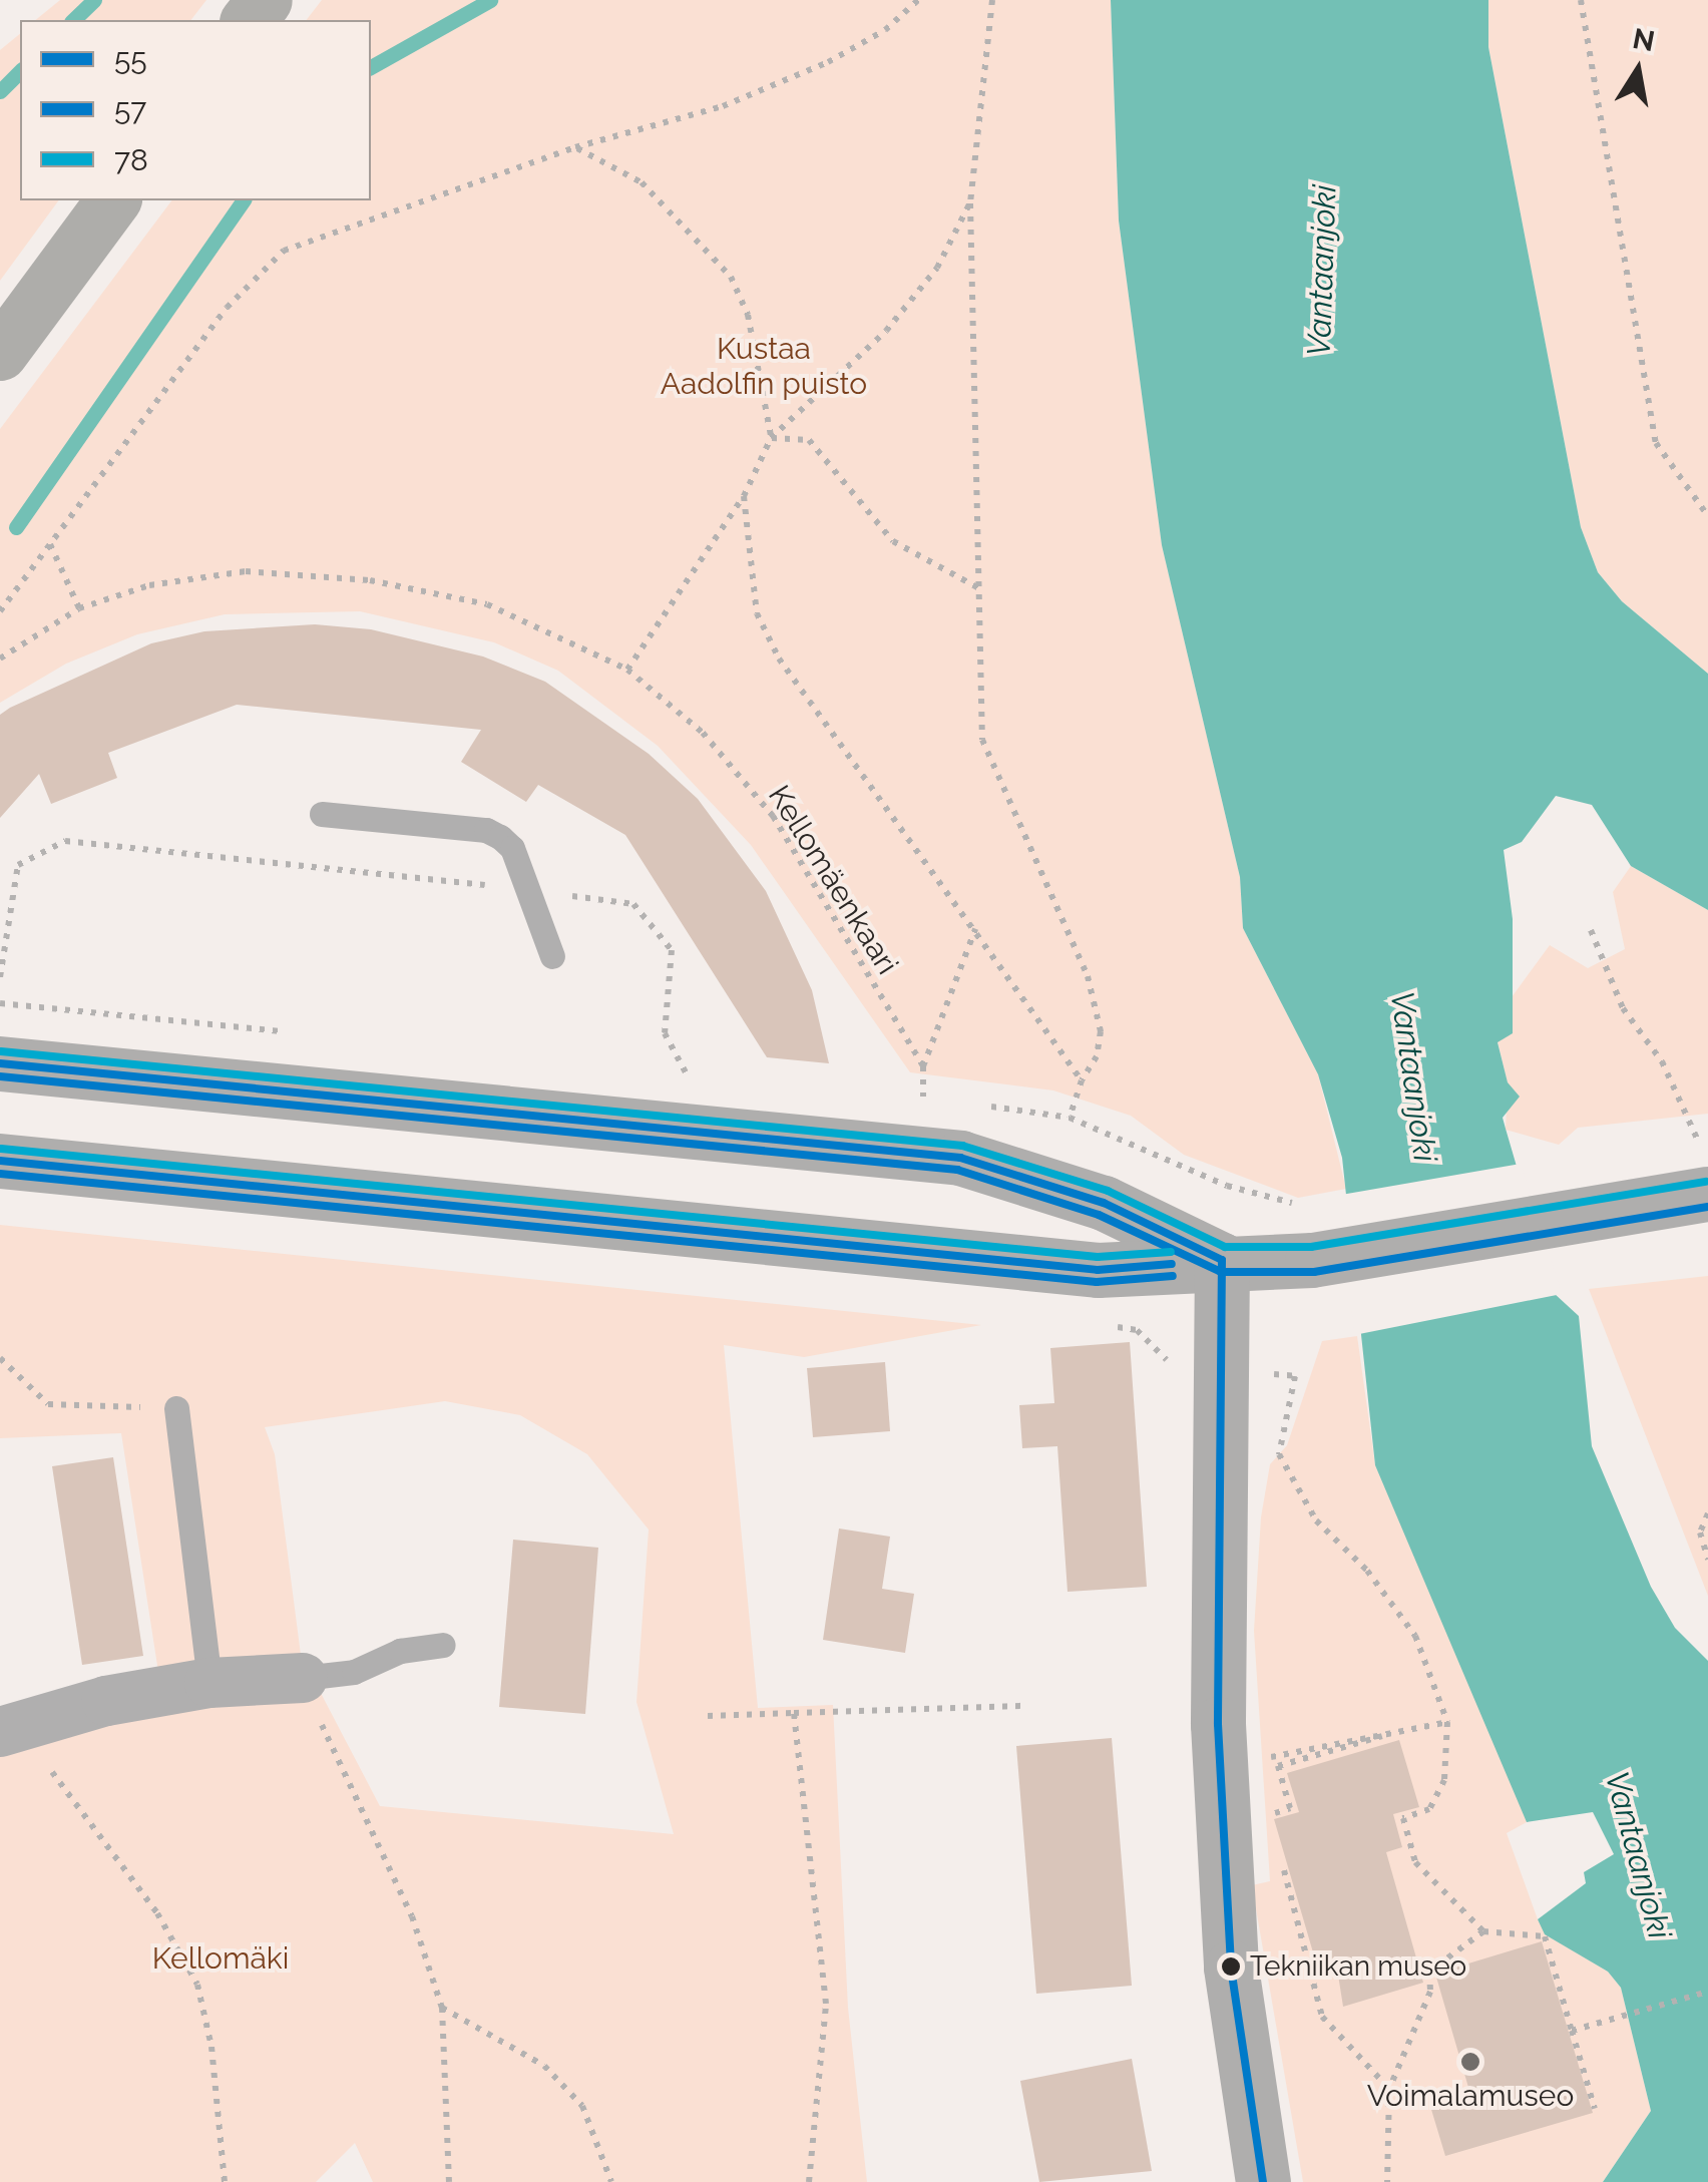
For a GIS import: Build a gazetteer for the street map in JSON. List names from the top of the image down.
{
  "streets": {
    "path": ["Kellomäenkaari"]
  },
  "water": ["Vantaanjoki"],
  "parks": ["Kustaa Aadolfin puisto", "Kellomäki"],
  "places": ["Tekniikan museo", "Voimalamuseo"],
  "lines": ["transit line 78", "transit line 55", "transit line 57"],
  "legend": ["55", "57", "78"],
  "north": "top"
}
